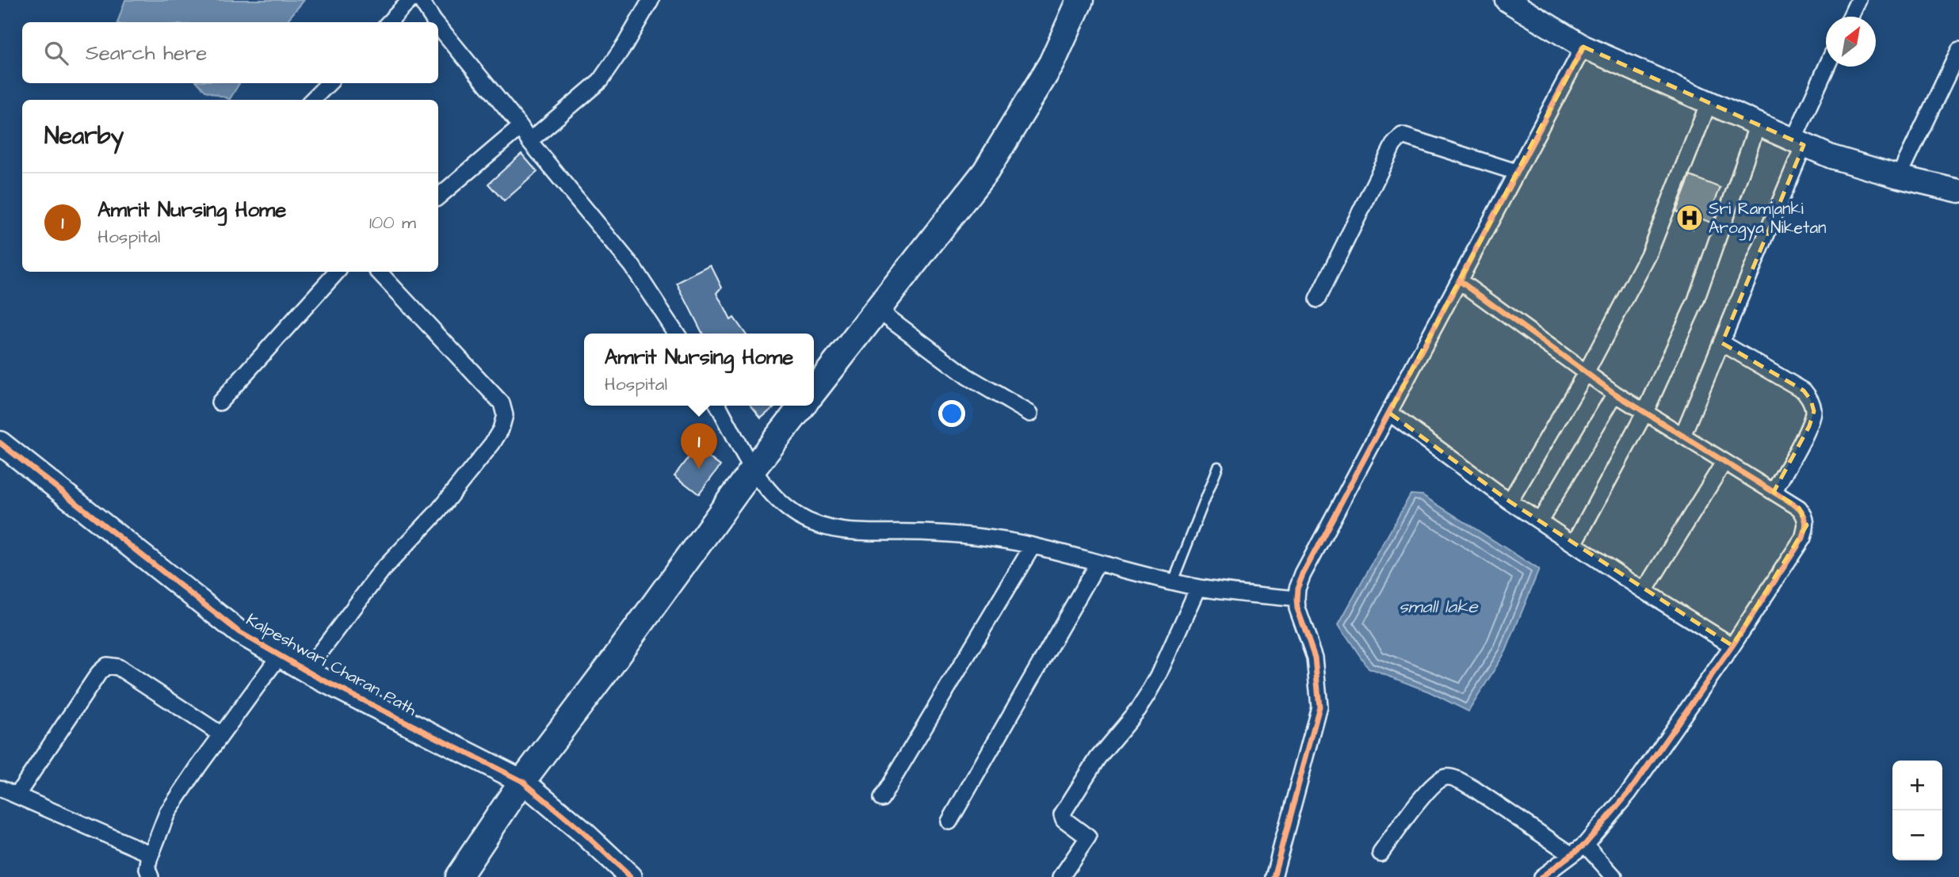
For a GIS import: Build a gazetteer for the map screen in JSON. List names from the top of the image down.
{
  "streets": {
    "street": ["Kalpeshwari Charan Path"]
  },
  "water": ["small lake"],
  "places": {
    "hospital": ["Sri Ramjanki Arogya Niketan"]
  },
  "north": "top right",
  "page": {
    "search": "Search here",
    "heading": "Nearby",
    "list": [
      {
        "mark": "1",
        "name": "Amrit Nursing Home",
        "note": "Hospital",
        "value": "100 m"
      }
    ],
    "popup": ["Amrit Nursing Home", "Hospital"],
    "pins": "1",
    "map_buttons": ["+", "−"]
  }
}
